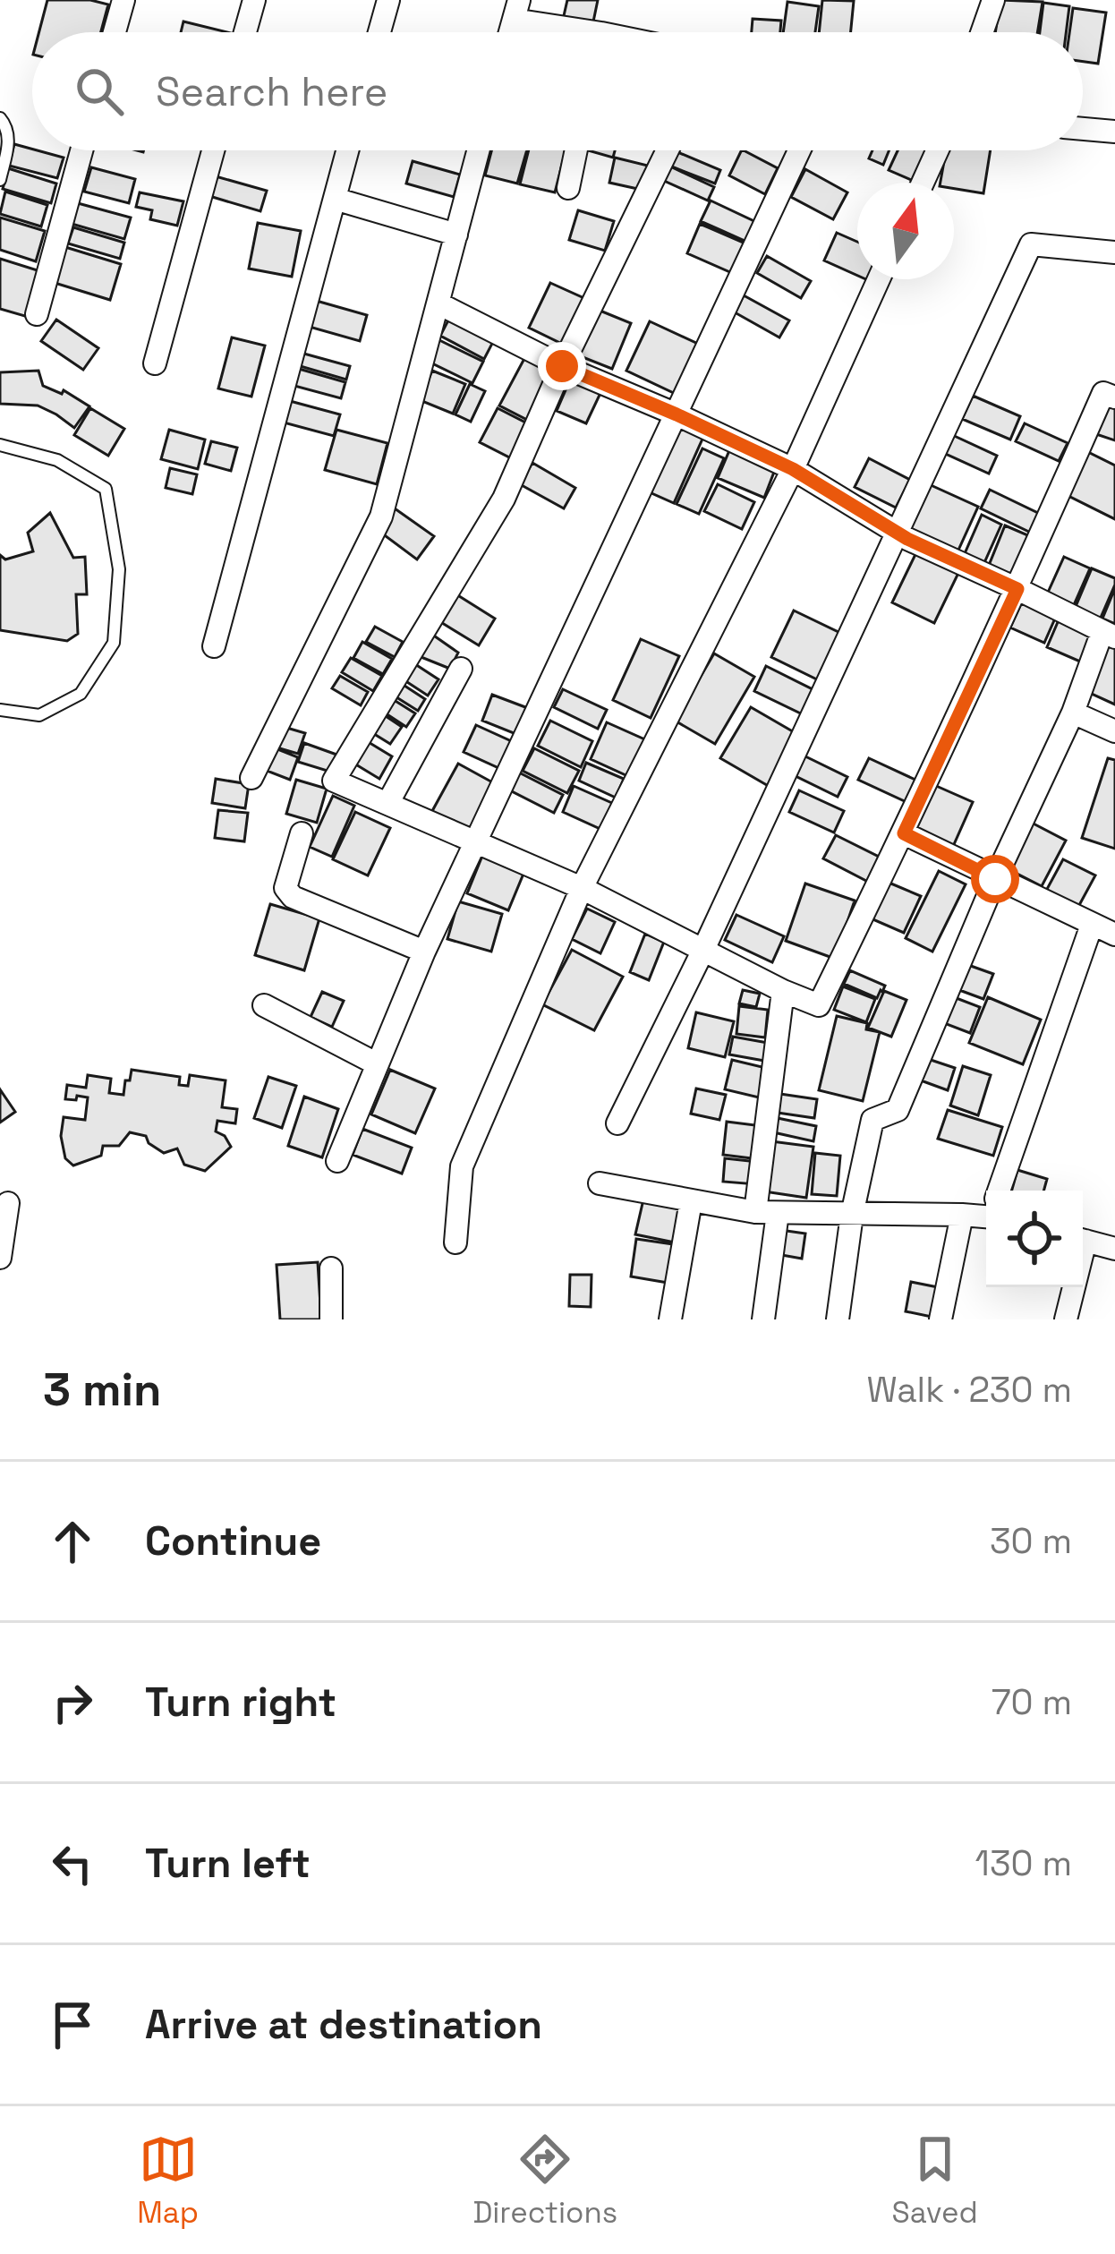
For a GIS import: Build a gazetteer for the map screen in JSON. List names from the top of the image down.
{
  "north": "top",
  "page": {
    "search": "Search here",
    "heading": ["3 min", "Walk · 230 m"],
    "list": [
      ["Continue", "30 m"],
      ["Turn right", "70 m"],
      ["Turn left", "130 m"],
      "Arrive at destination"
    ],
    "nav": ["Map", "Directions", "Saved"]
  }
}
